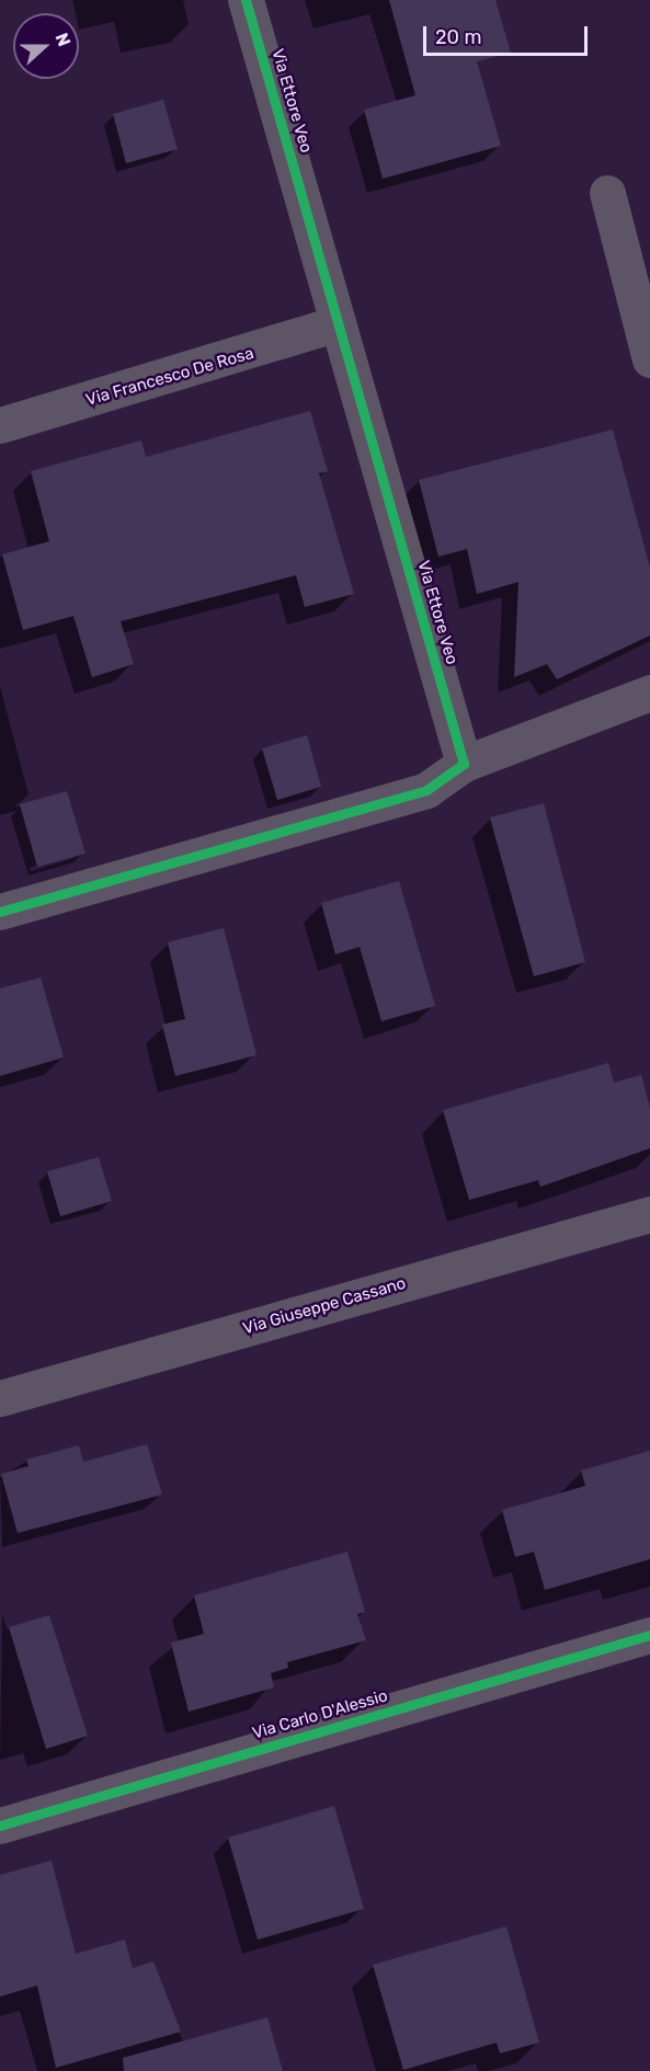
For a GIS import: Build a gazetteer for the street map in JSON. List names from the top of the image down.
{
  "streets": {
    "street": [
      "Via Ettore Veo",
      "Via Francesco De Rosa",
      "Via Giuseppe Cassano",
      "Via Carlo D'Alessio"
    ]
  },
  "crossings": [
    ["Via Ettore Veo", "Via Francesco De Rosa"]
  ],
  "scale_bar": "20 m",
  "north": "right"
}
